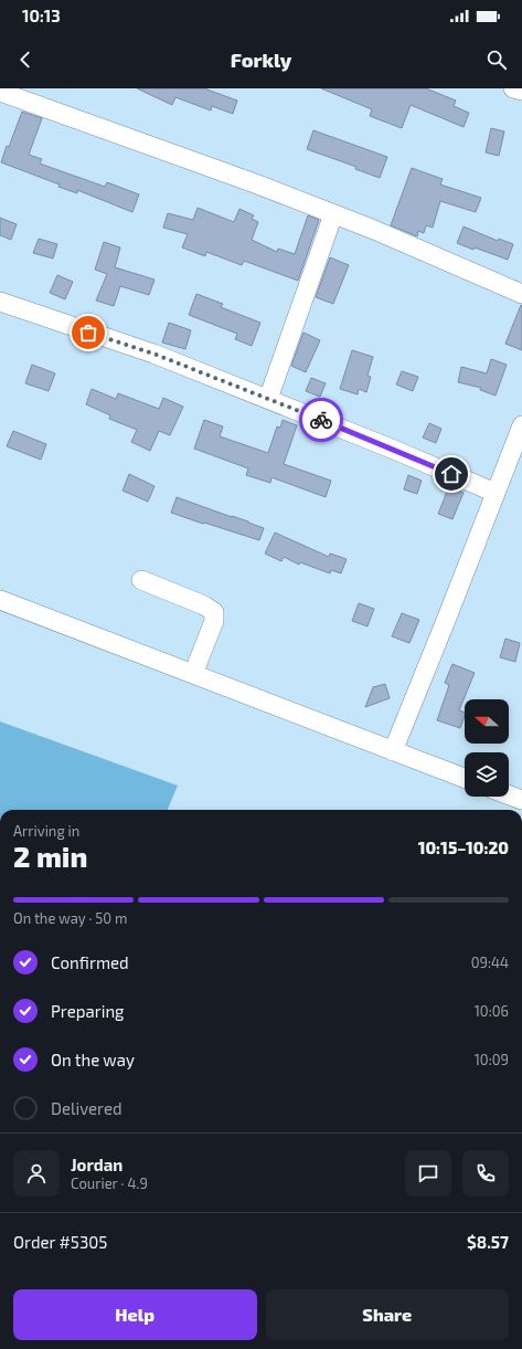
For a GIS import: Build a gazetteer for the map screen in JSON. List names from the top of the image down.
{
  "north": "left",
  "page": {
    "status": "10:13",
    "header": "Forkly",
    "heading": ["2 min", "Arriving in", "10:15–10:20"],
    "panel": [
      "Jordan",
      "Courier · 4.9",
      "Order #5305",
      "$8.57"
    ],
    "bar": "On the way · 50 m",
    "list": [
      ["Confirmed", "09:44"],
      ["Preparing", "10:06"],
      ["On the way", "10:09"],
      "Delivered"
    ],
    "buttons": ["Help", "Share"]
  }
}
